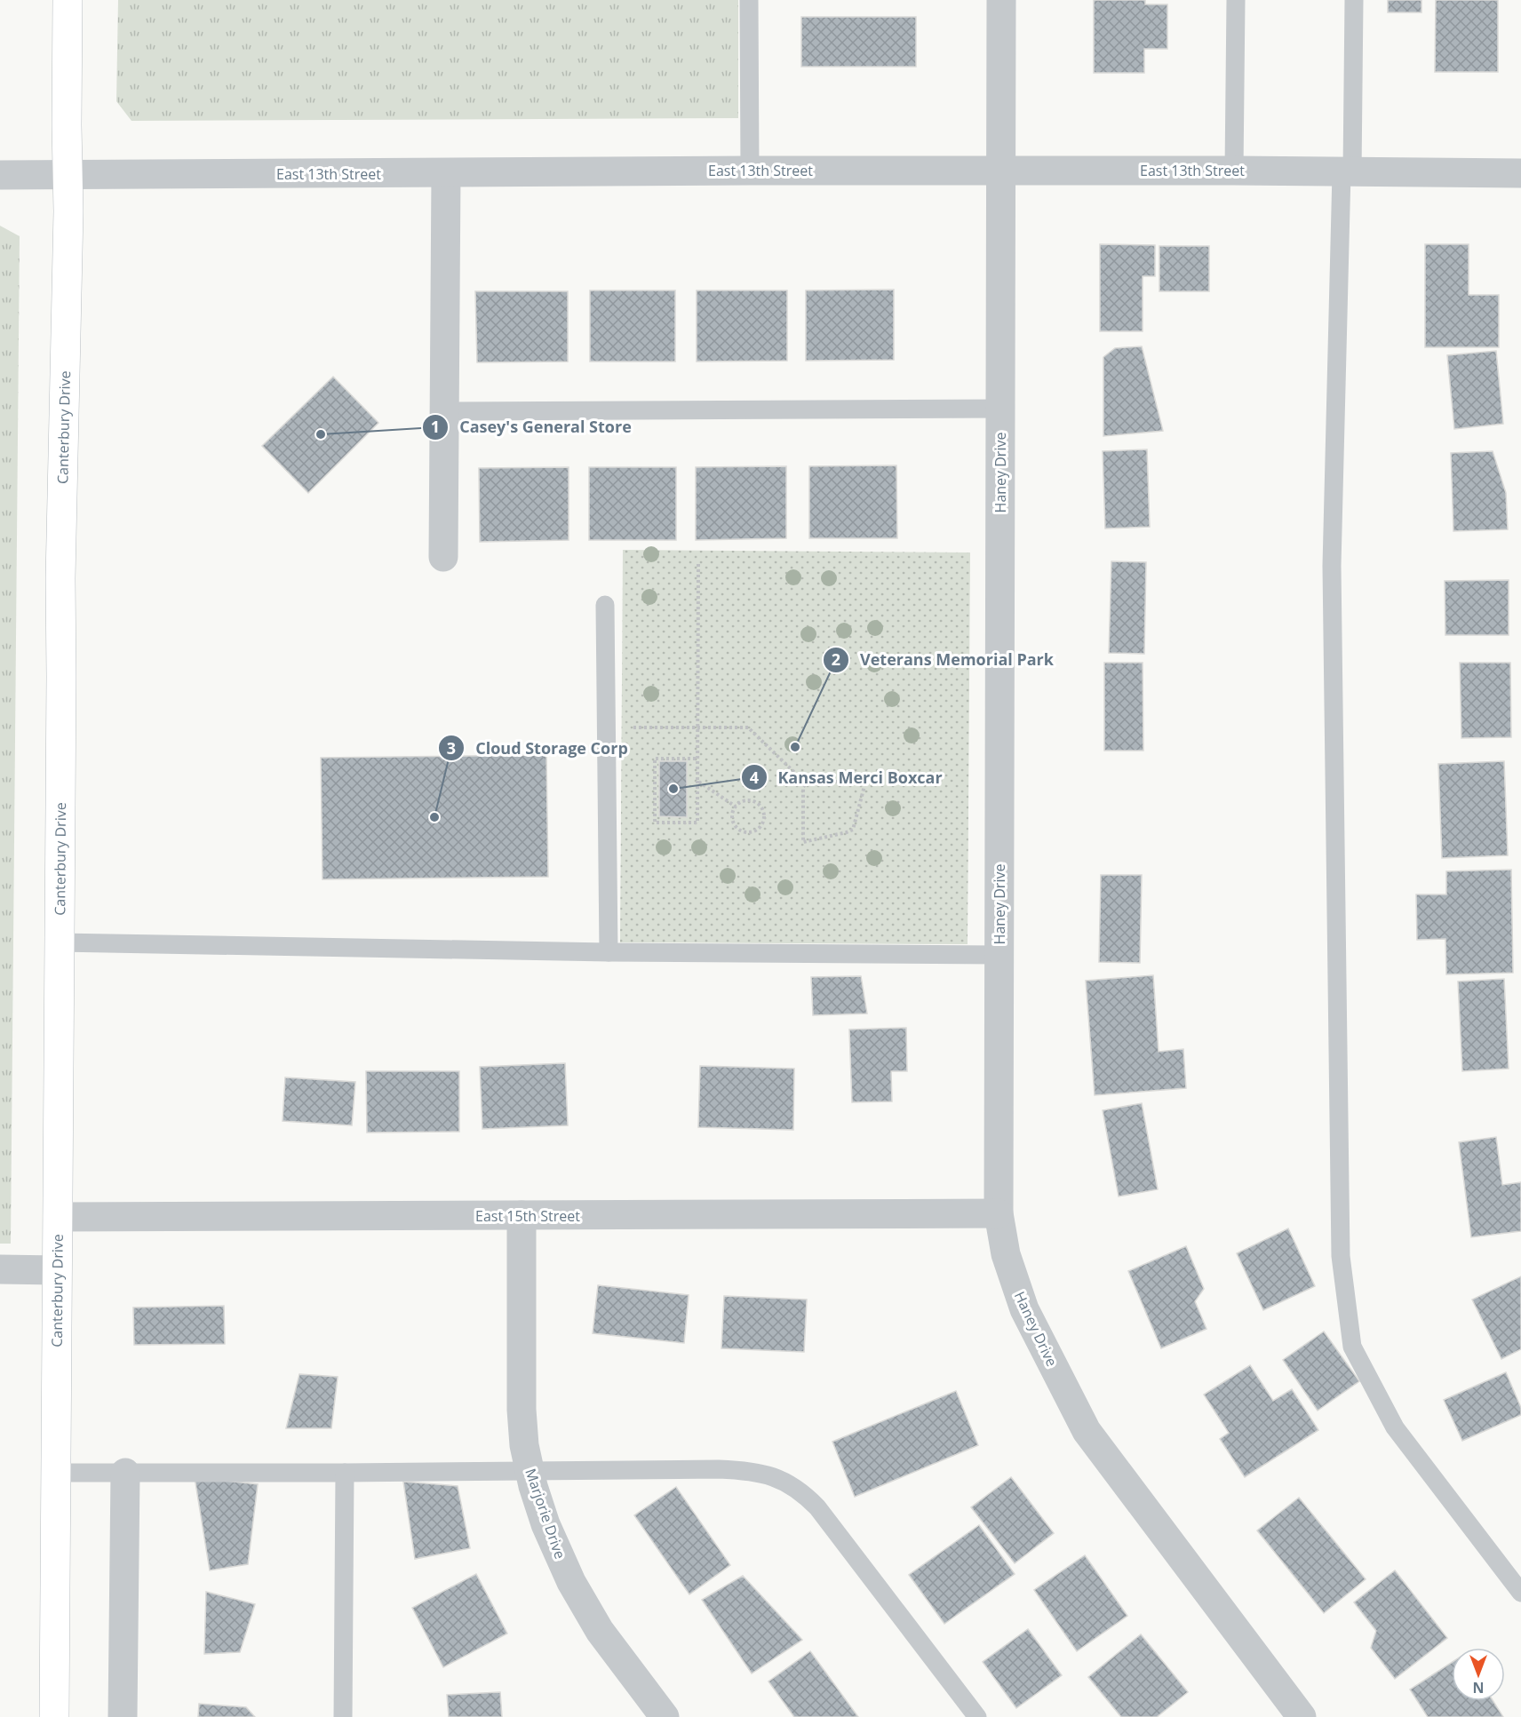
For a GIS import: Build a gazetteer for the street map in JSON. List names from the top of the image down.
{
  "streets": {
    "main road": ["Canterbury Drive"],
    "street": [
      "East 13th Street",
      "Haney Drive",
      "East 15th Street",
      "Marjorie Drive"
    ]
  },
  "crossings": [
    ["East 13th Street", "Canterbury Drive"],
    ["East 13th Street", "Haney Drive"],
    ["Canterbury Drive", "East 15th Street"],
    ["Haney Drive", "East 15th Street"],
    ["East 15th Street", "Marjorie Drive"]
  ],
  "places": [
    "Casey's General Store",
    "Veterans Memorial Park",
    "Kansas Merci Boxcar",
    "Cloud Storage Corp"
  ],
  "north": "bottom"
}
